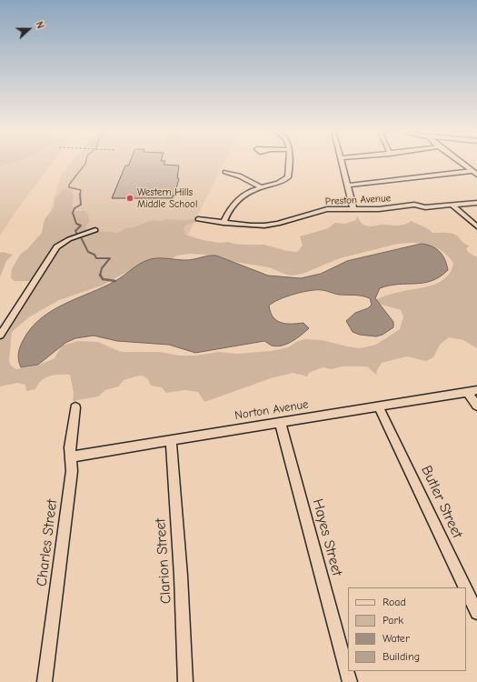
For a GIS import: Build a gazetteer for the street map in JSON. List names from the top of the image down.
{
  "streets": {
    "street": [
      "Preston Avenue",
      "Norton Avenue",
      "Butler Street",
      "Hayes Street",
      "Charles Street",
      "Clarion Street"
    ]
  },
  "crossings": [
    ["Norton Avenue", "Butler Street"],
    ["Norton Avenue", "Hayes Street"],
    ["Norton Avenue", "Charles Street"],
    ["Norton Avenue", "Clarion Street"]
  ],
  "places": ["Western Hills Middle School"],
  "legend": [
    "Road",
    "Park",
    "Water",
    "Building"
  ],
  "north": "right"
}
